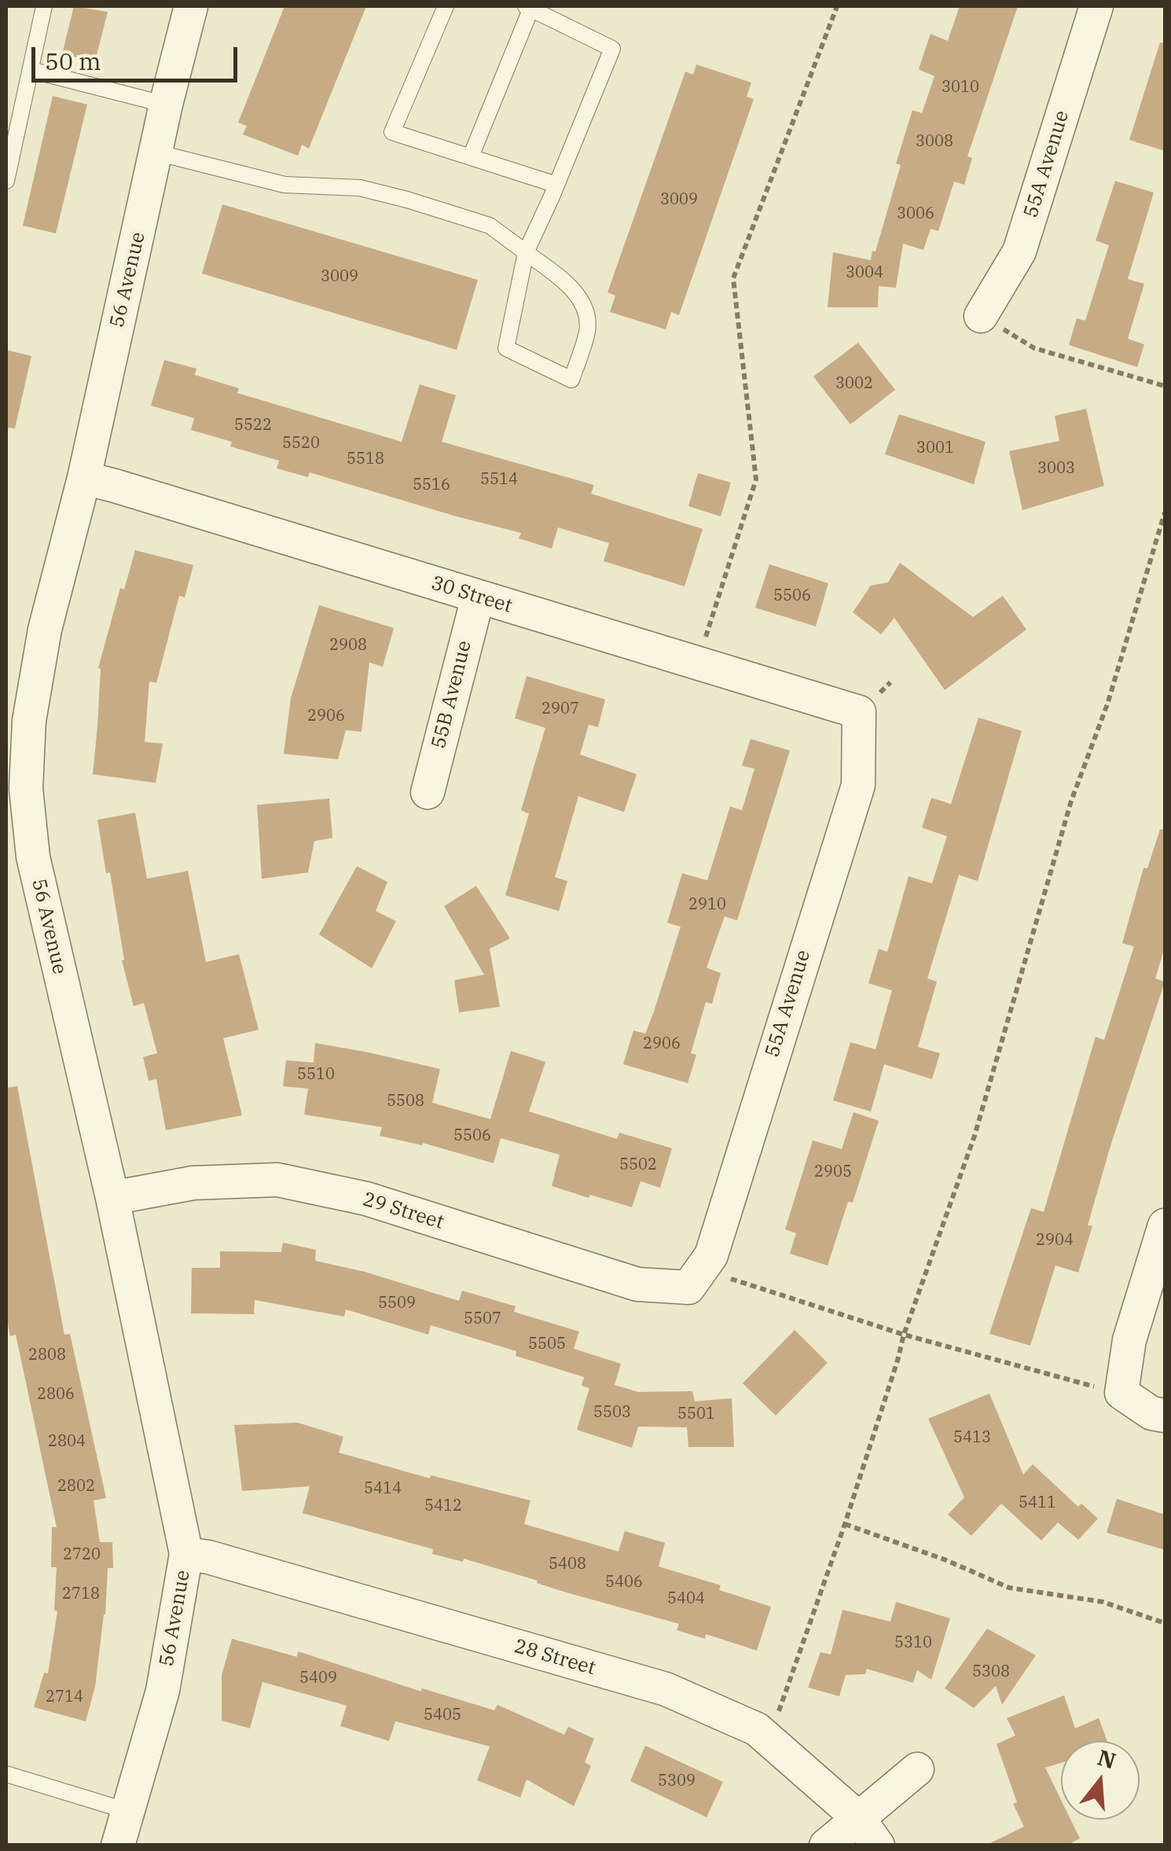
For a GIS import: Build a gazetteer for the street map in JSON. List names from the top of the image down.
{
  "streets": {
    "street": [
      "55A Avenue",
      "56 Avenue",
      "30 Street",
      "55B Avenue",
      "29 Street",
      "28 Street"
    ]
  },
  "crossings": [
    ["55A Avenue", "30 Street"],
    ["55A Avenue", "29 Street"],
    ["56 Avenue", "30 Street"],
    ["56 Avenue", "29 Street"],
    ["56 Avenue", "28 Street"],
    ["30 Street", "55B Avenue"]
  ],
  "house_numbers": [
    "3010",
    "3008",
    "3009",
    "3006",
    "3004",
    "3009",
    "3002",
    "5522",
    "5520",
    "3001",
    "5518",
    "3003",
    "5514",
    "5516",
    "5506",
    "2908",
    "2907",
    "2906",
    "2910",
    "2906",
    "5510",
    "5508",
    "5506",
    "5502",
    "2905",
    "2904",
    "5509",
    "5507",
    "5505",
    "2808",
    "2806",
    "5503",
    "5501",
    "5413",
    "2804",
    "2802",
    "5414",
    "5411",
    "5412",
    "2720",
    "5408",
    "5406",
    "2718",
    "5404",
    "5310",
    "5308",
    "5409",
    "2714",
    "5405",
    "5309"
  ],
  "scale_bar": "50 m",
  "north": "top"
}
